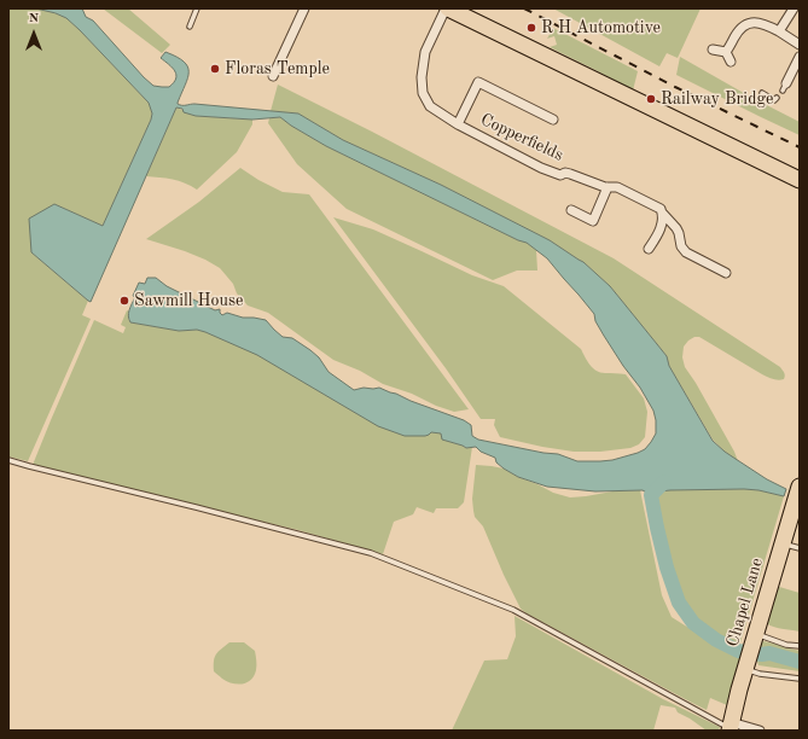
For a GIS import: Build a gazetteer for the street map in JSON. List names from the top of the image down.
{
  "streets": {
    "highway": ["Chapel Lane"],
    "street": ["Copperfields"]
  },
  "places": [
    "R H Automotive",
    "Floras Temple",
    "Railway Bridge",
    "Sawmill House"
  ],
  "north": "top"
}
